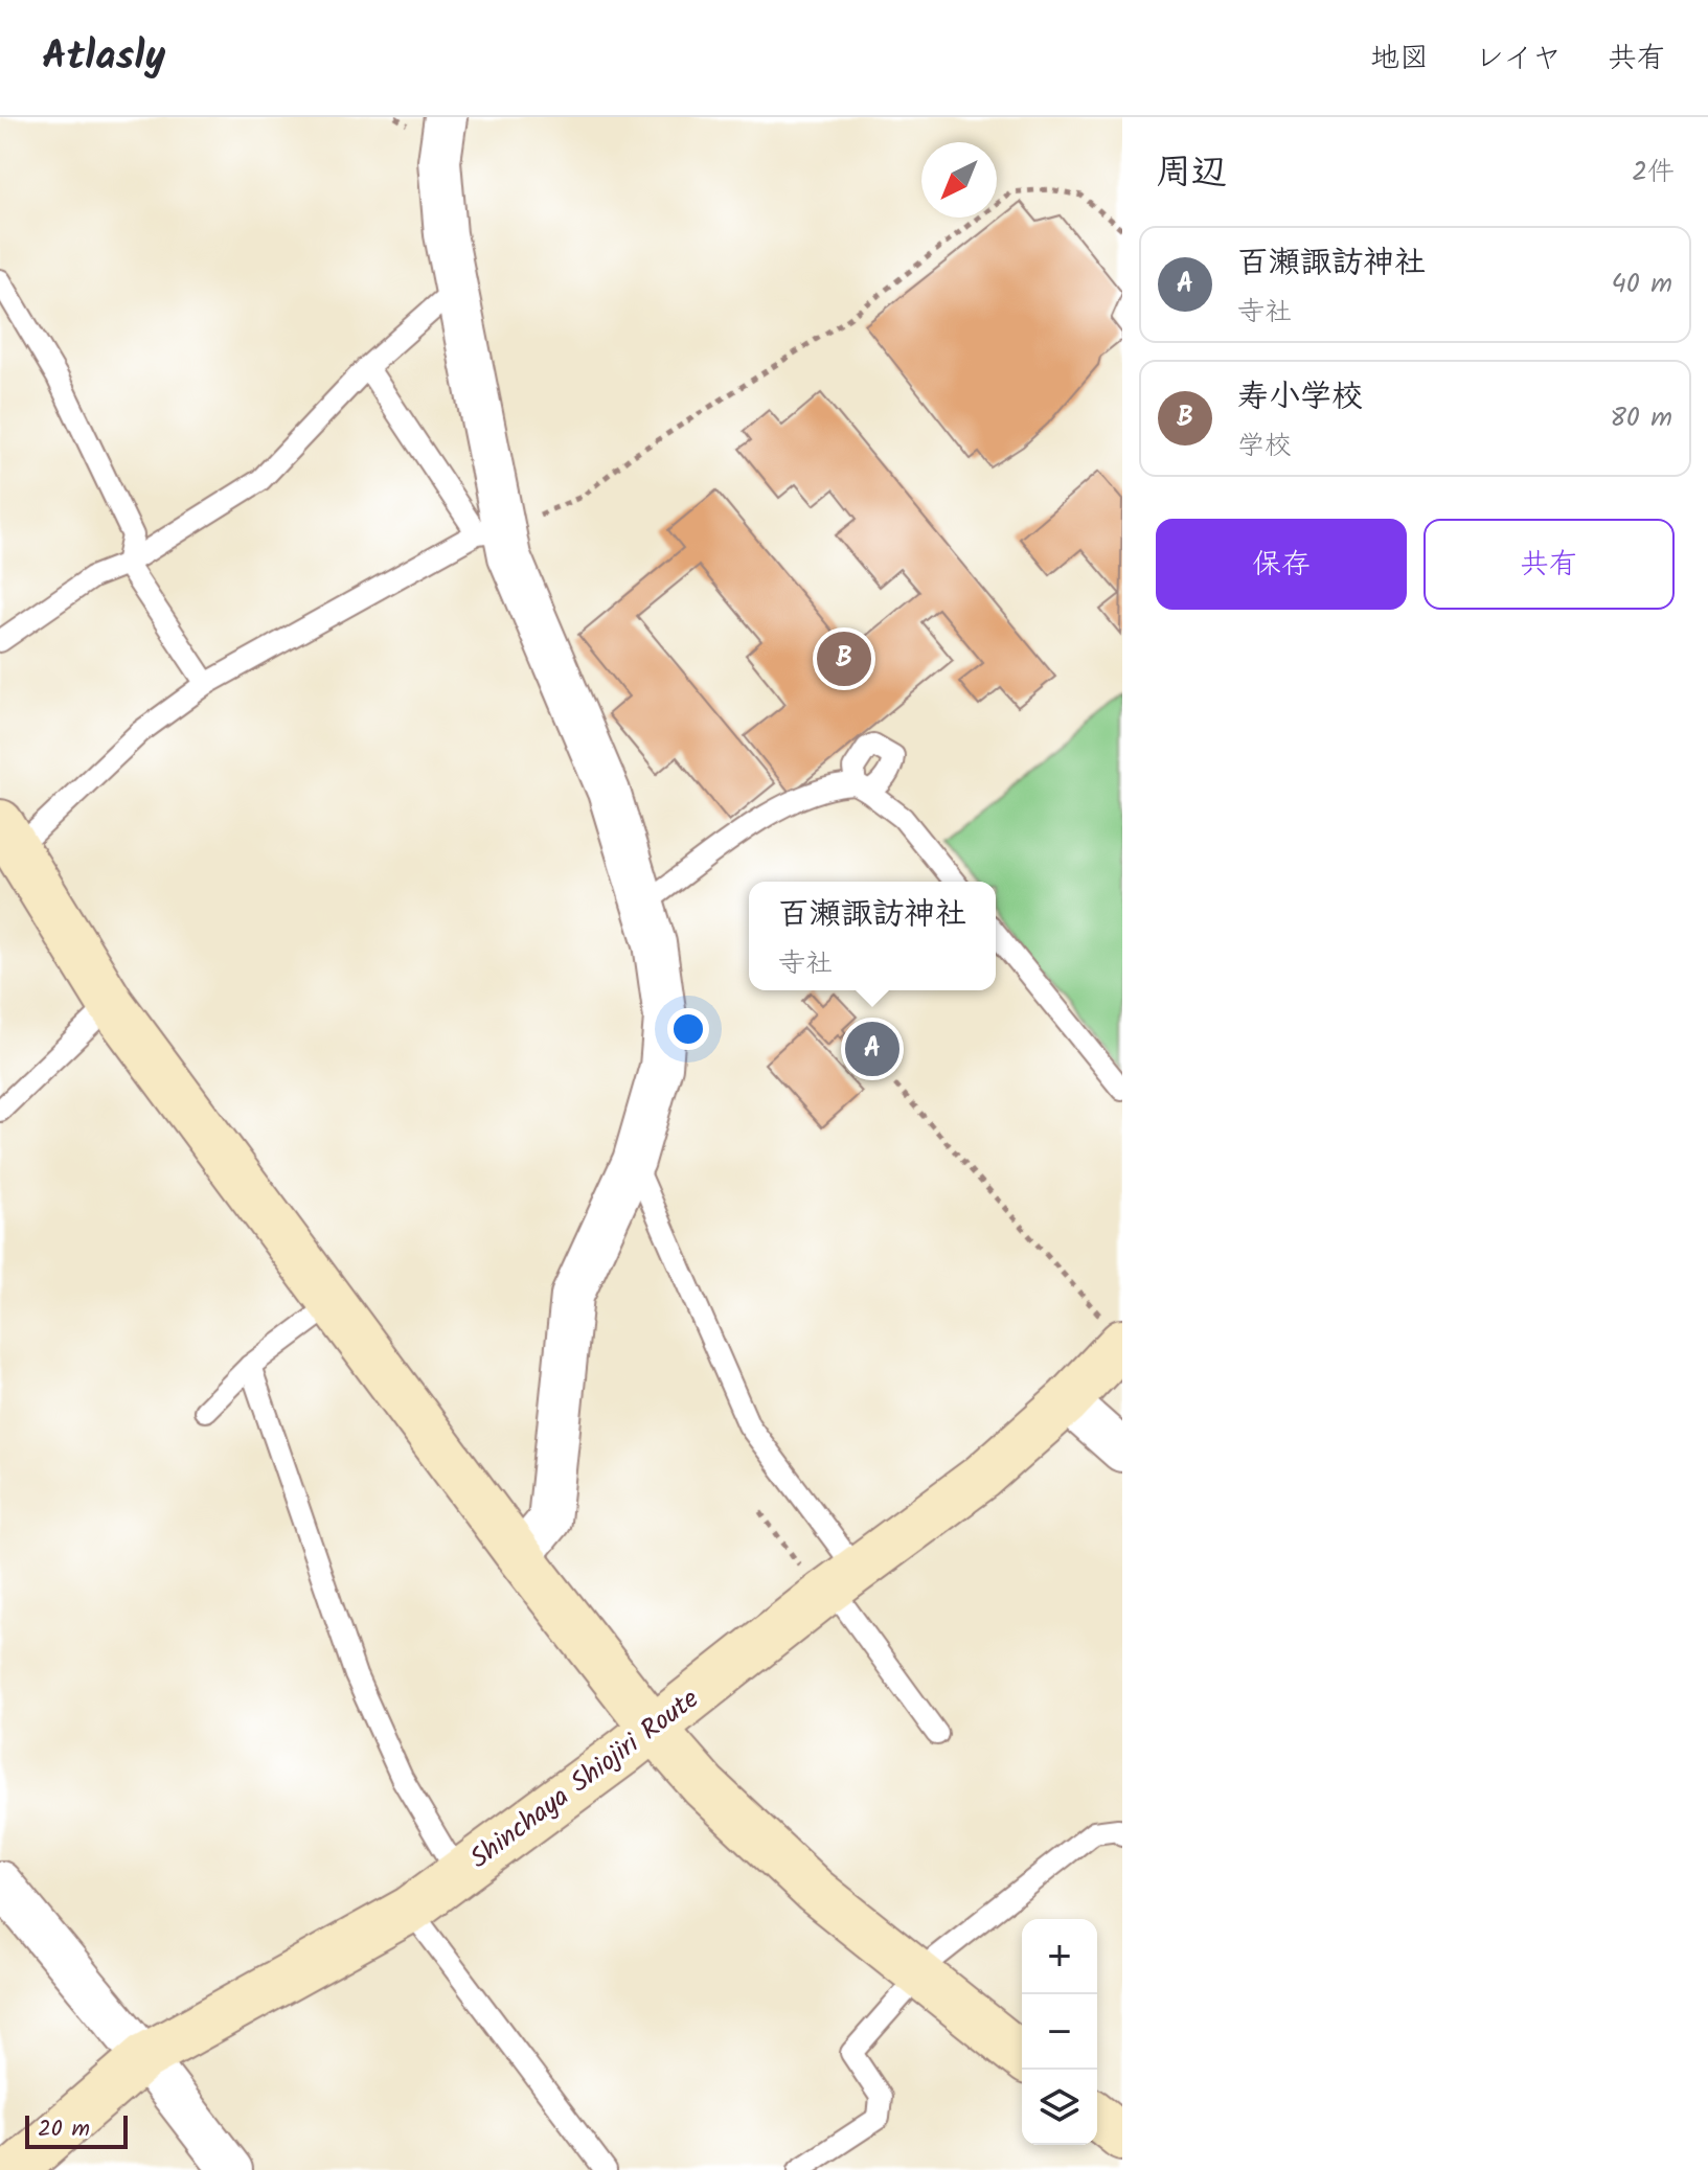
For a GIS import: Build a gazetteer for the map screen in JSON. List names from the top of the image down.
{
  "streets": {
    "street": ["Shinchaya Shiojiri Route"]
  },
  "scale_bar": "20 m",
  "north": "bottom left",
  "page": {
    "header": "Atlasly",
    "nav": ["地図", "レイヤ", "共有"],
    "heading": ["周辺", "2件"],
    "list": [
      {
        "mark": "A",
        "name": "百瀬諏訪神社",
        "note": "寺社",
        "value": "40 m"
      },
      {
        "mark": "B",
        "name": "寿小学校",
        "note": "学校",
        "value": "80 m"
      }
    ],
    "buttons": ["保存", "共有"],
    "pins": ["B", "A"],
    "popup": ["百瀬諏訪神社", "寺社"],
    "map_buttons": ["+", "−"],
    "scale": "20 m"
  }
}
